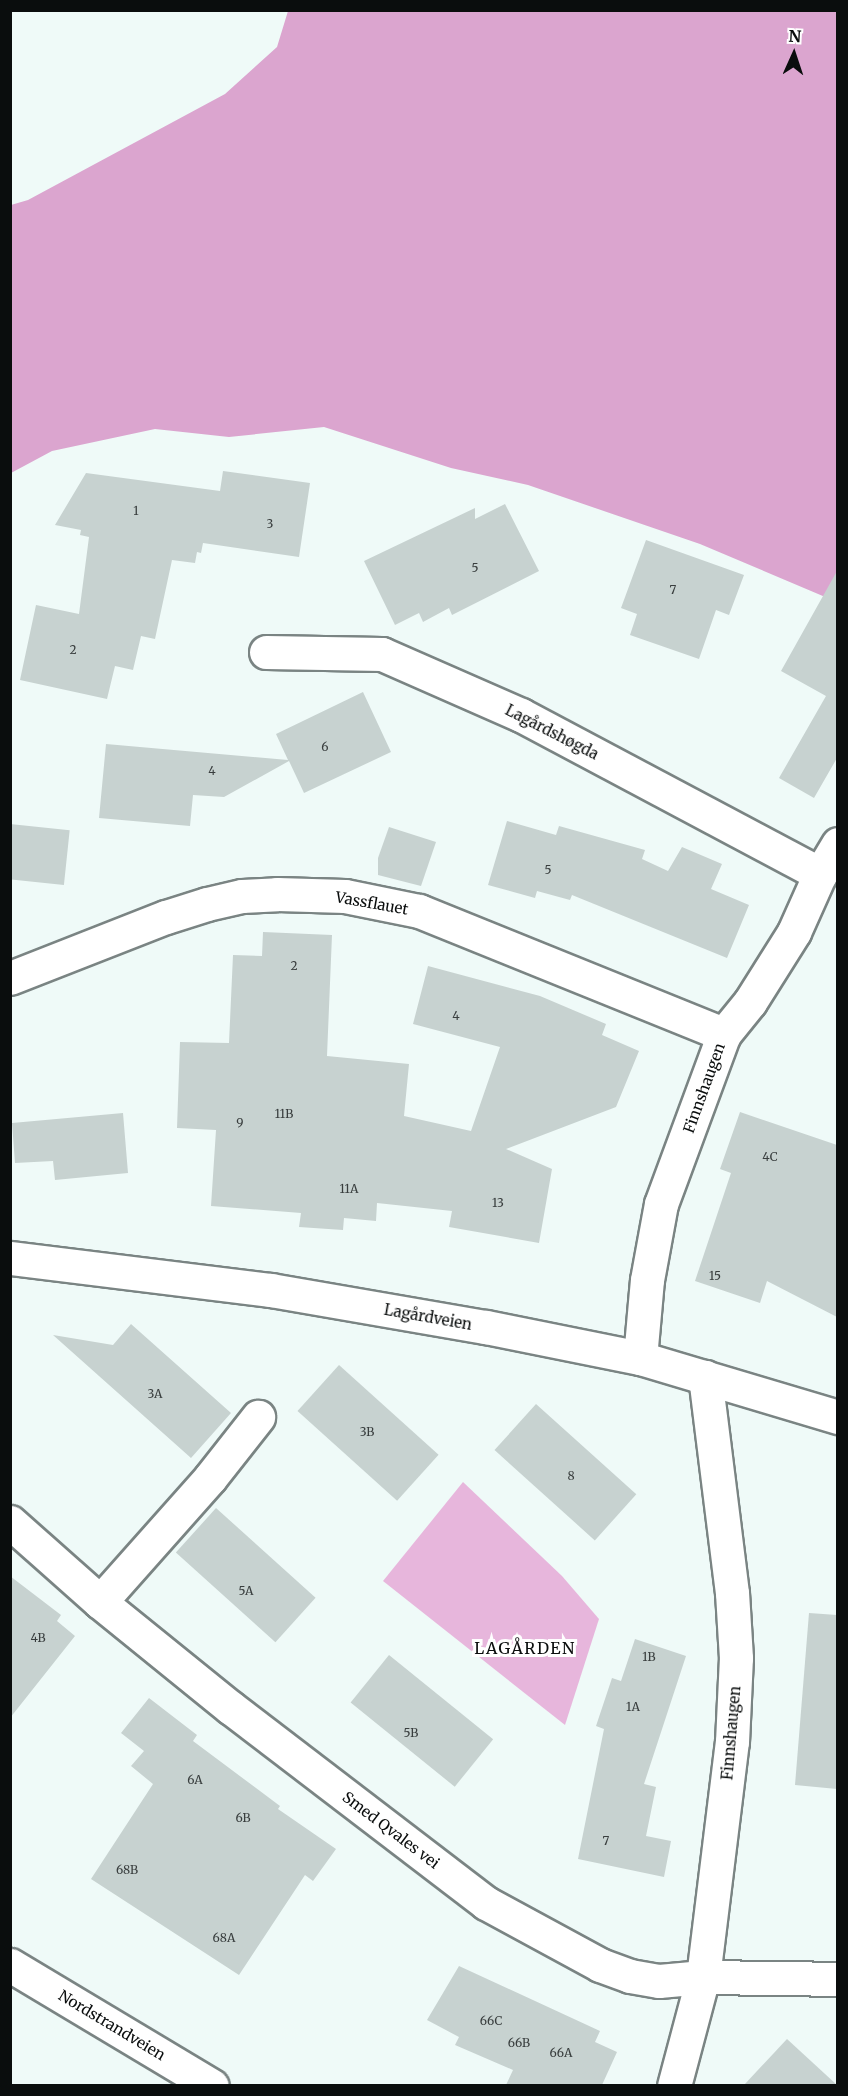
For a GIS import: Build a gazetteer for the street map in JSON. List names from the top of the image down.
{
  "streets": {
    "street": [
      "Lagårdshøgda",
      "Vassflauet",
      "Finnshaugen",
      "Lagårdveien",
      "Smed Qvales vei",
      "Nordstrandveien"
    ]
  },
  "crossings": [
    ["Lagårdshøgda", "Finnshaugen"],
    ["Vassflauet", "Finnshaugen"],
    ["Finnshaugen", "Lagårdveien"],
    ["Finnshaugen", "Smed Qvales vei"]
  ],
  "districts": ["LAGÅRDEN"],
  "house_numbers": [
    "1",
    "3",
    "5",
    "7",
    "2",
    "6",
    "4",
    "5",
    "2",
    "4",
    "11B",
    "9",
    "4C",
    "11A",
    "13",
    "15",
    "3A",
    "3B",
    "8",
    "5A",
    "4B",
    "1B",
    "1A",
    "5B",
    "6A",
    "6B",
    "7",
    "68B",
    "68A",
    "66C",
    "66B",
    "66A"
  ],
  "north": "top"
}
